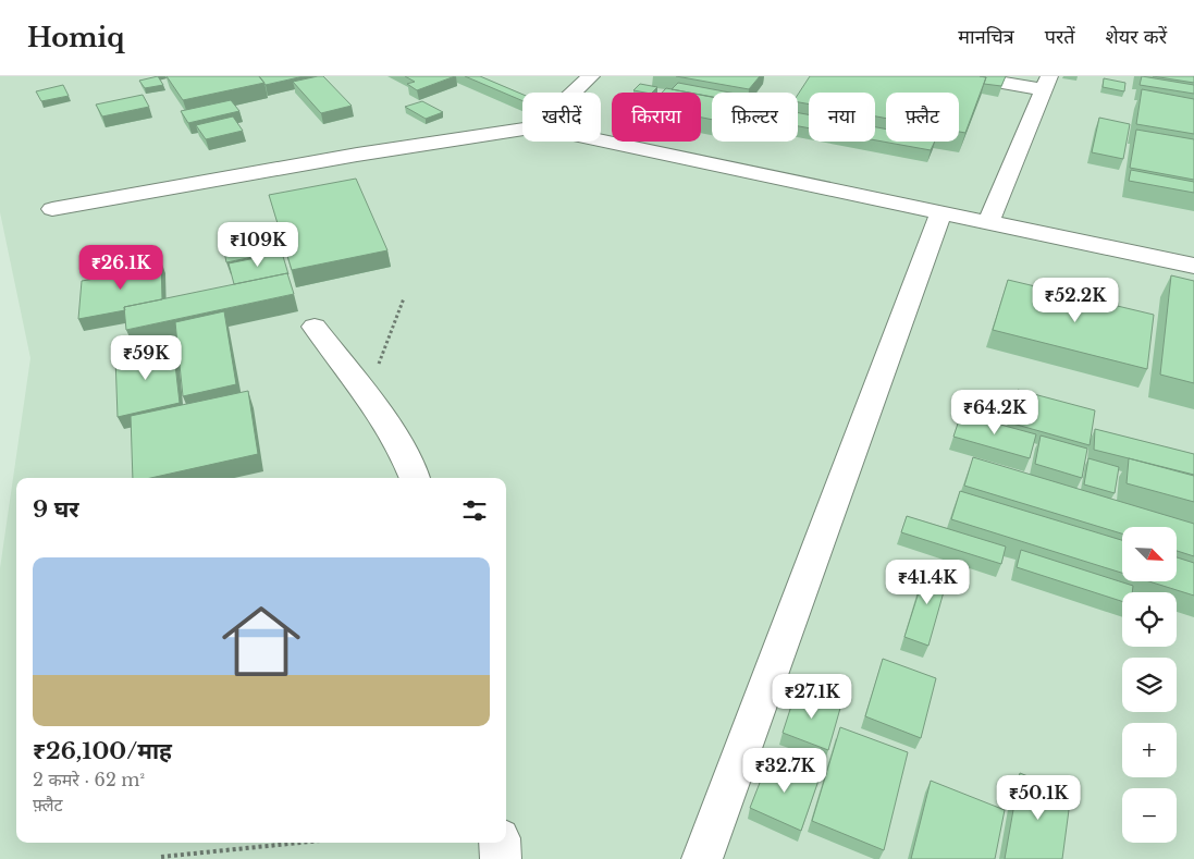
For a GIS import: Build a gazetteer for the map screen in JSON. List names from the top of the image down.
{
  "north": "bottom right",
  "page": {
    "header": "Homiq",
    "nav": ["मानचित्र", "परतें", "शेयर करें"],
    "chip": [
      "खरीदें",
      "किराया",
      "फ़िल्टर",
      "नया",
      "फ़्लैट"
    ],
    "price": [
      "₹109K",
      "₹26.1K",
      "₹52.2K",
      "₹59K",
      "₹64.2K",
      "₹41.4K",
      "₹27.1K",
      "₹32.7K",
      "₹50.1K"
    ],
    "heading": "9 घर",
    "map_buttons": ["+", "−"],
    "list": [
      {
        "name": "₹26,100/माह",
        "note": "2 कमरे · 62 m² · फ़्लैट"
      }
    ]
  }
}
